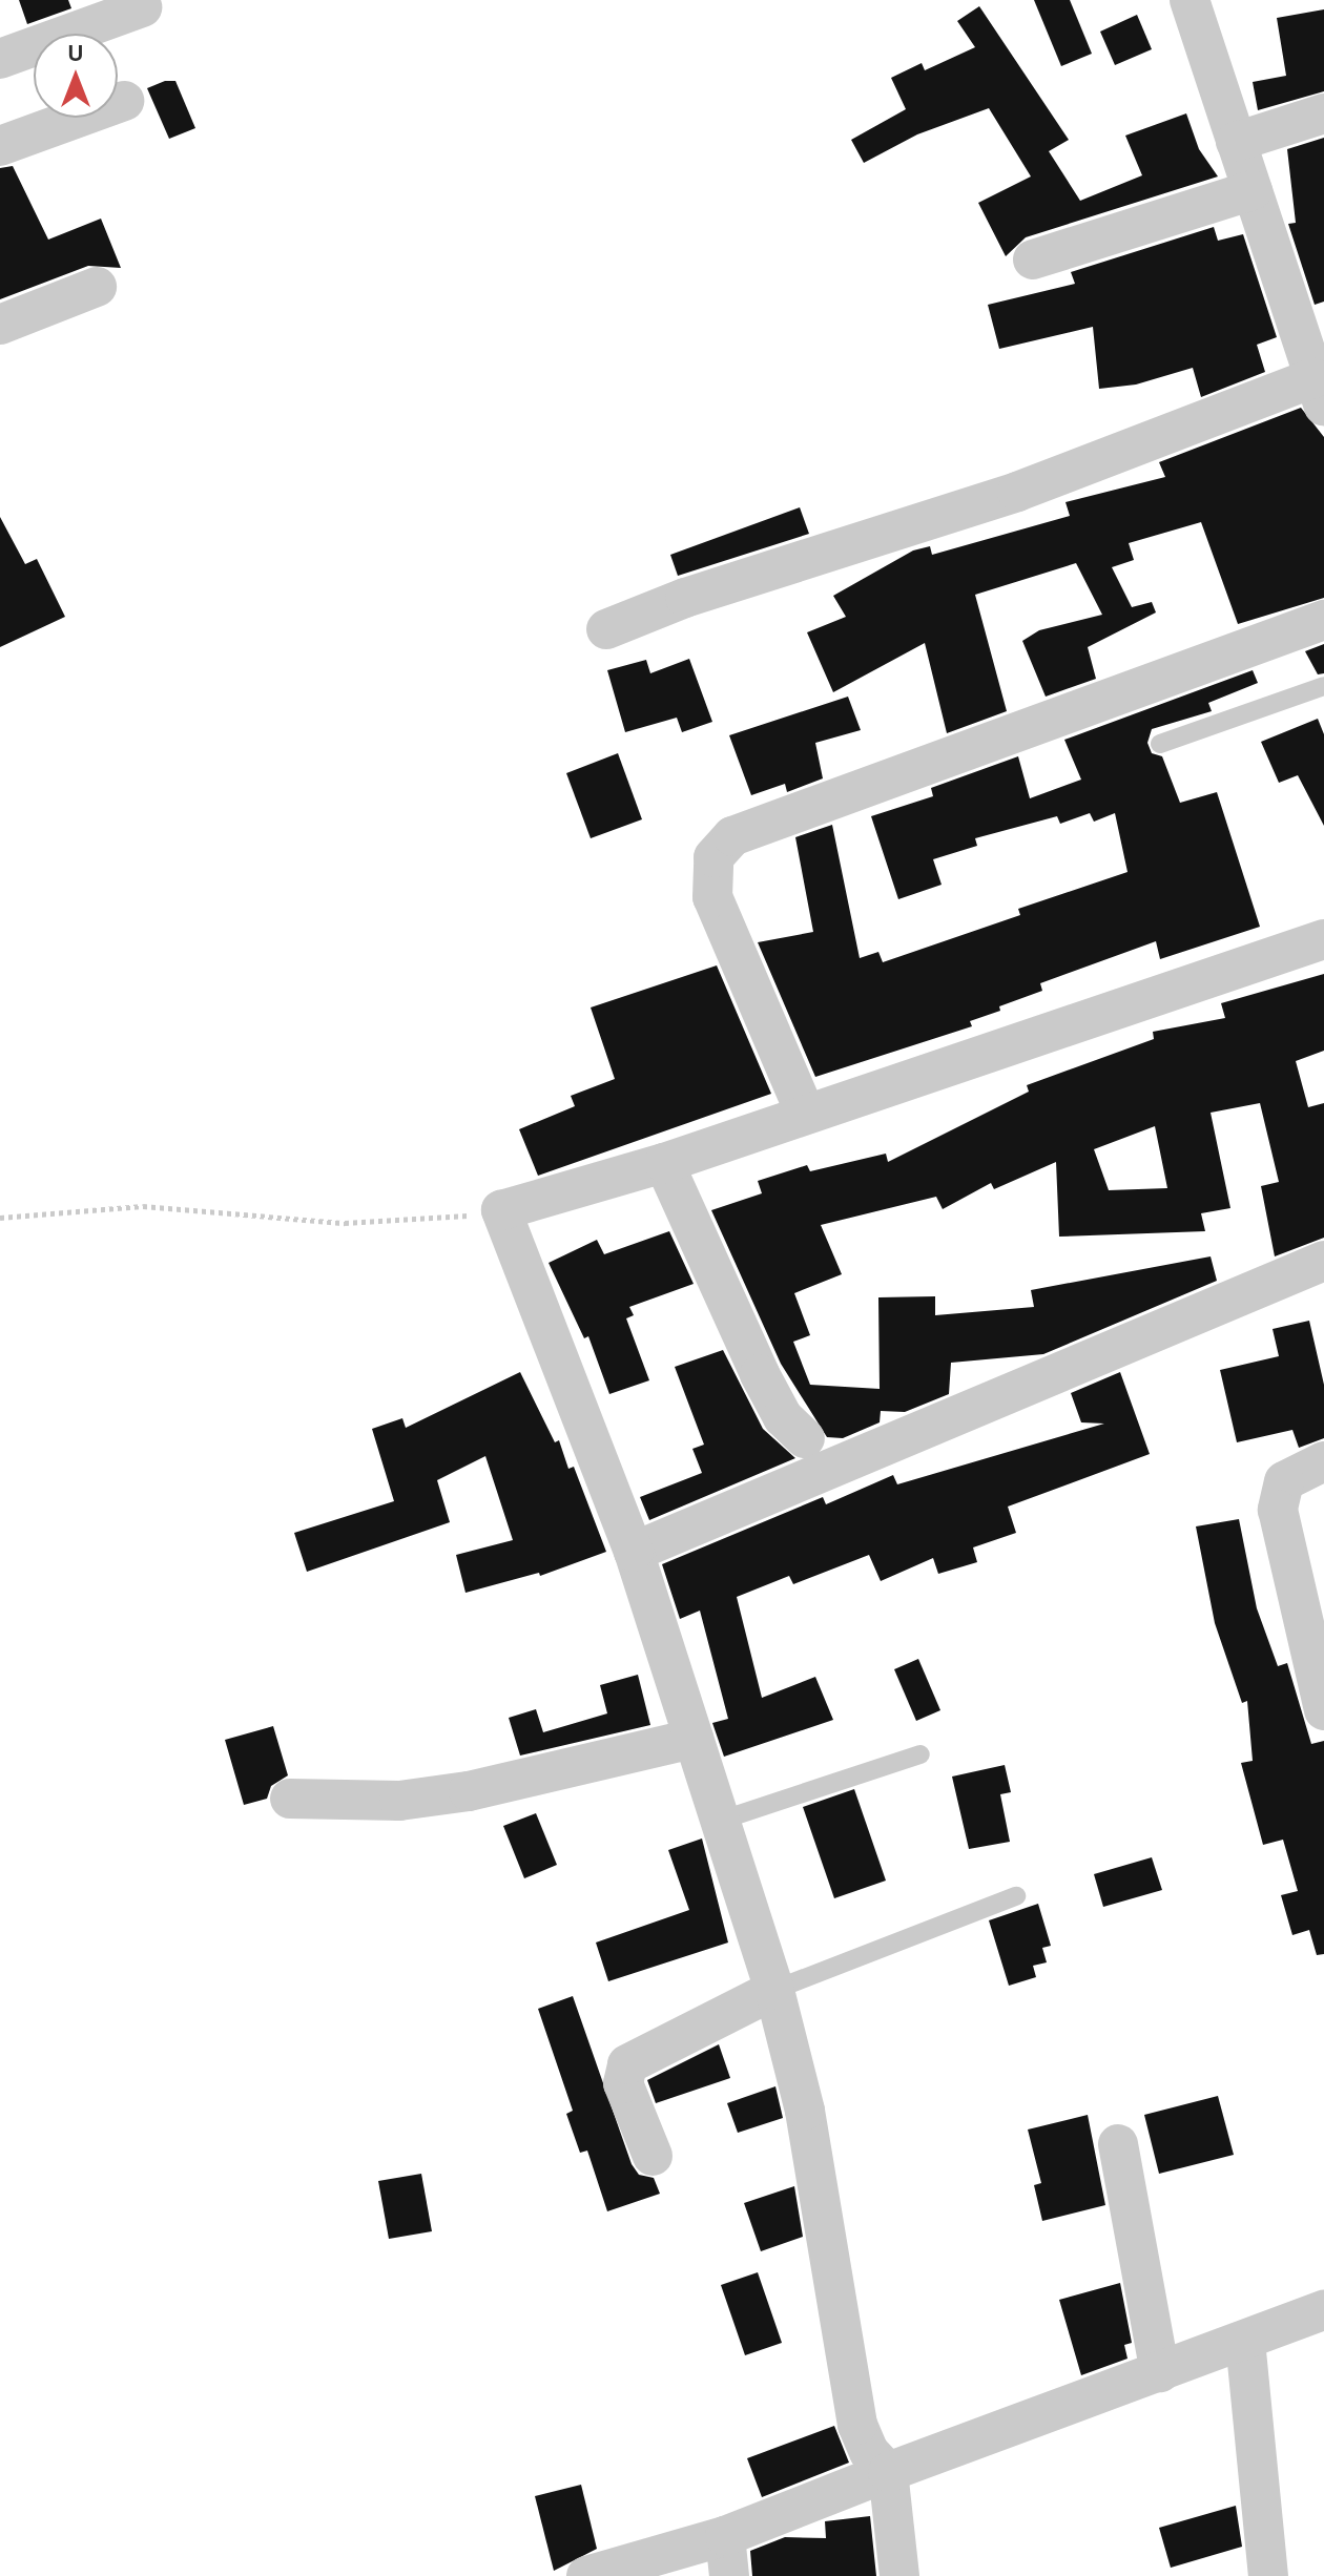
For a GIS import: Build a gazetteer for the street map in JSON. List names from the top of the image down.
{
  "north": "top"
}
